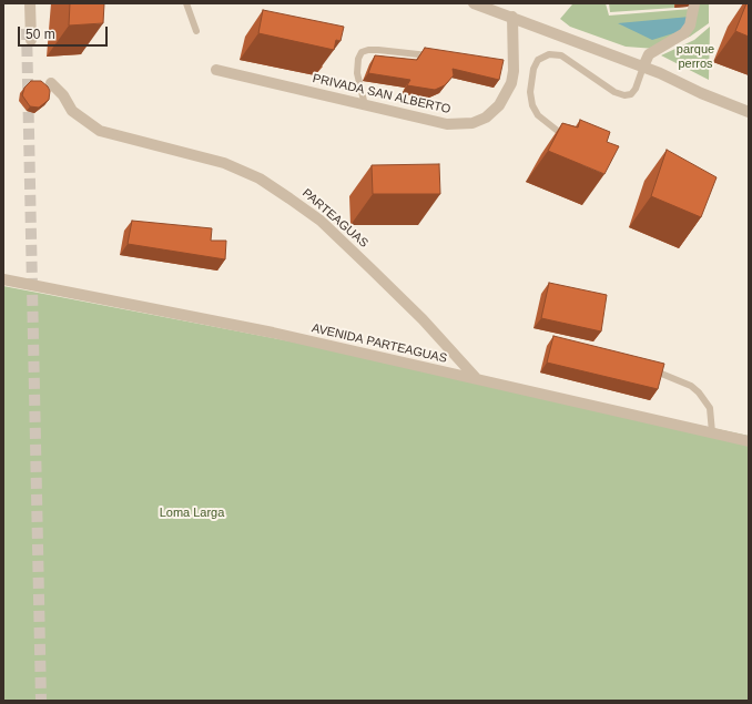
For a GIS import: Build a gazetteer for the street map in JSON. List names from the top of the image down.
{
  "streets": {
    "street": ["PRIVADA SAN ALBERTO", "PARTEAGUAS", "AVENIDA PARTEAGUAS"]
  },
  "crossings": [
    ["PARTEAGUAS", "AVENIDA PARTEAGUAS"]
  ],
  "parks": ["parque perros", "Loma Larga"],
  "scale_bar": "50 m"
}
